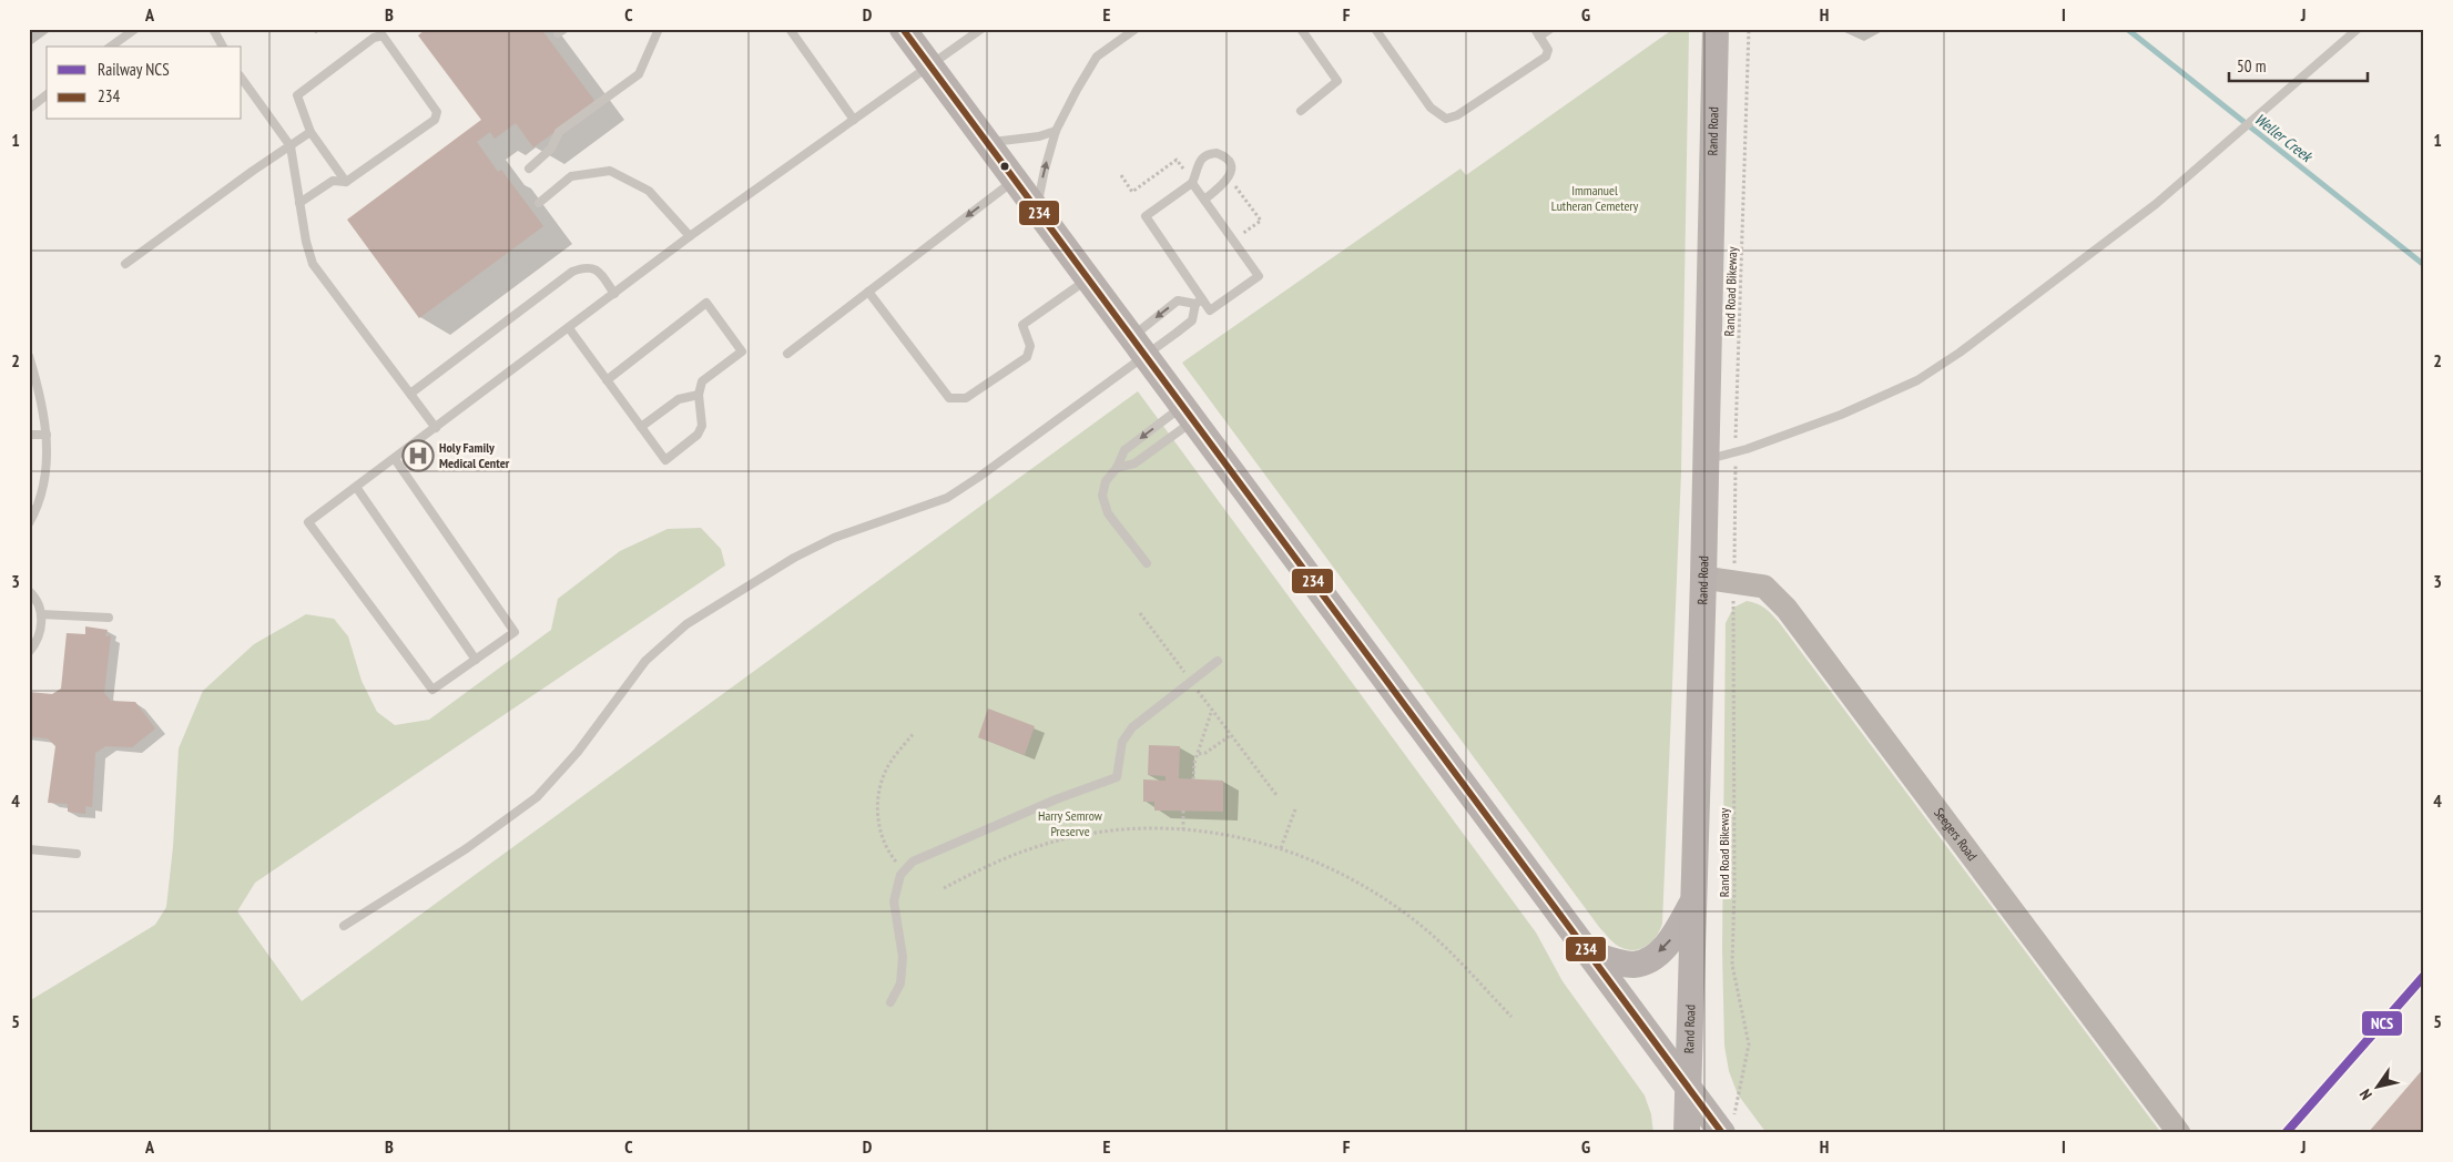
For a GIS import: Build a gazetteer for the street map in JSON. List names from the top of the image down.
{
  "streets": {
    "main road": ["Rand Road"],
    "street": ["Seegers Road"],
    "path": ["Rand Road Bikeway"]
  },
  "crossings": [
    ["Rand Road", "Seegers Road"]
  ],
  "water": ["Weller Creek"],
  "parks": ["Immanuel Lutheran Cemetery", "Harry Semrow Preserve"],
  "places": {
    "hospital": ["Holy Family Medical Center"]
  },
  "lines": ["transit line 234", "rail line NCS"],
  "legend": ["Railway NCS", "234"],
  "scale_bar": "50 m",
  "north": "bottom left",
  "grid": {
    "columns": [
      "A",
      "B",
      "C",
      "D",
      "E",
      "F",
      "G",
      "H",
      "I",
      "J"
    ],
    "rows": [
      "1",
      "2",
      "3",
      "4",
      "5"
    ]
  }
}
